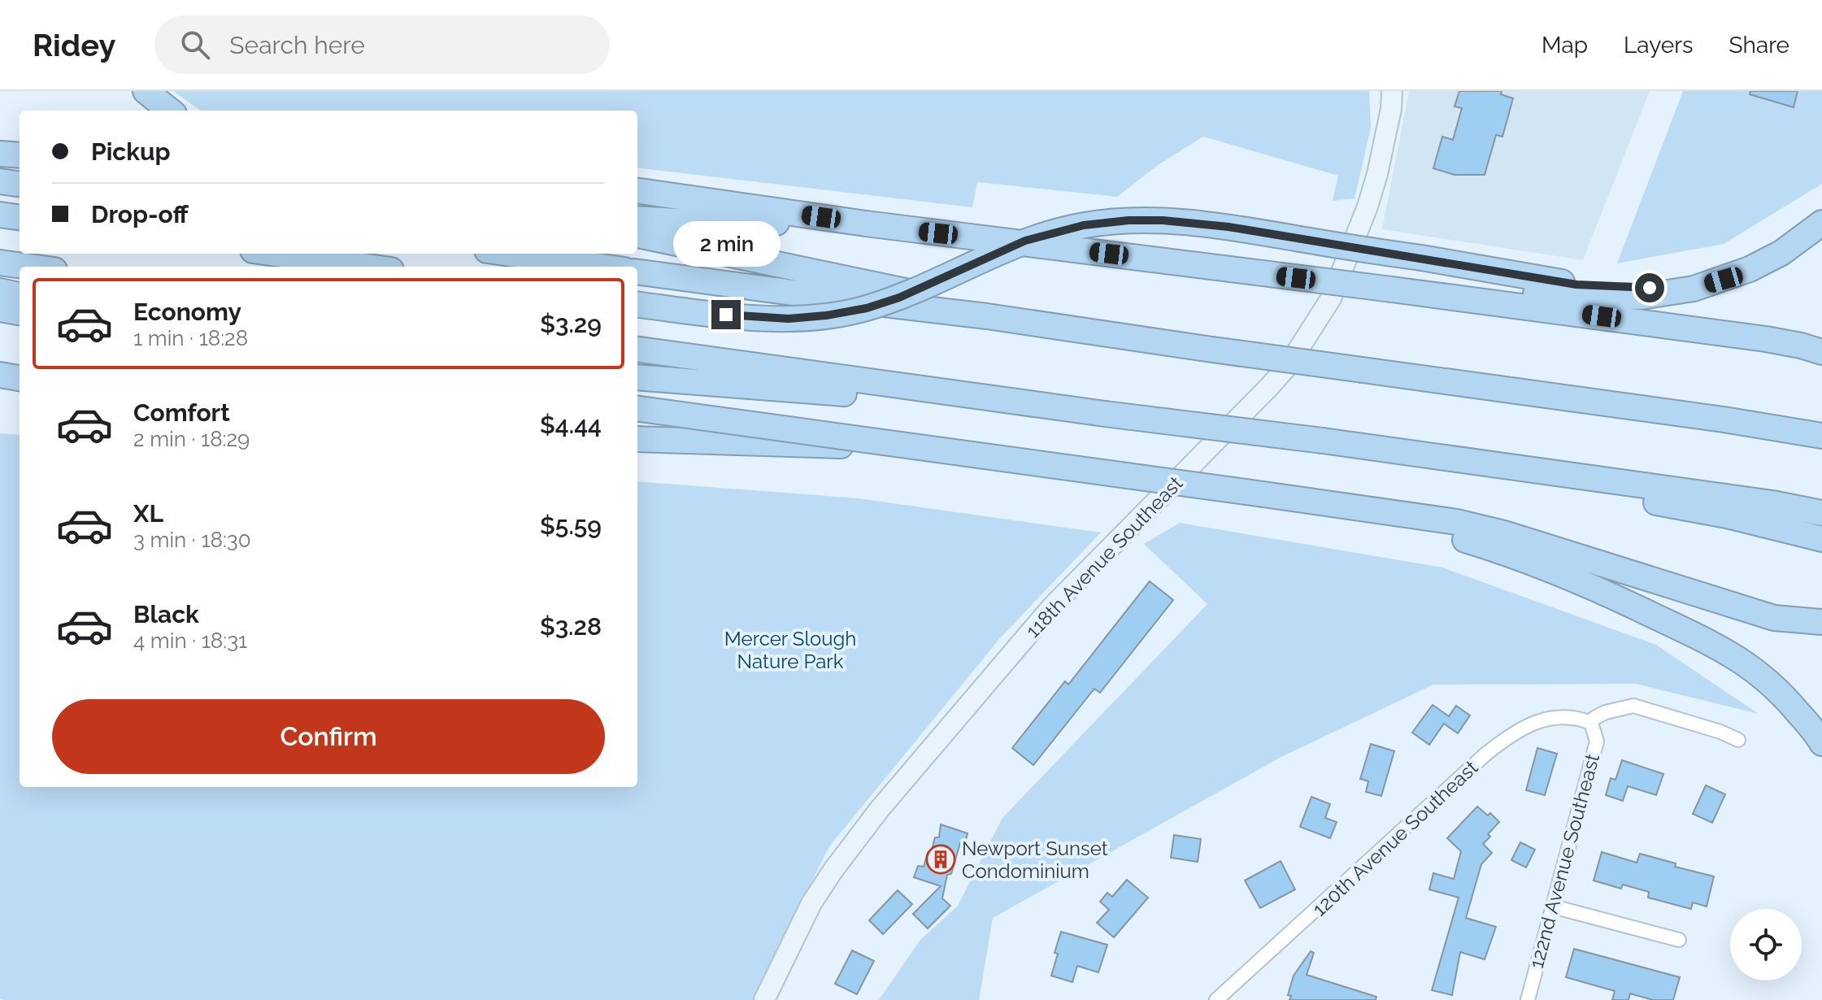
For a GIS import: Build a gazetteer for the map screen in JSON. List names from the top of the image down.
{
  "streets": {
    "street": ["118th Avenue Southeast", "120th Avenue Southeast", "122nd Avenue Southeast"]
  },
  "crossings": [
    ["120th Avenue Southeast", "122nd Avenue Southeast"]
  ],
  "parks": ["Mercer Slough Nature Park"],
  "places": {
    "building": ["Newport Sunset Condominium"]
  },
  "page": {
    "header": "Ridey",
    "search": "Search here",
    "nav": ["Map", "Layers", "Share"],
    "banner": ["Pickup", "Drop-off"],
    "bubble": "2 min",
    "list": [
      {
        "name": "Economy",
        "note": "1 min · 18:28",
        "value": "$3.29"
      },
      {
        "name": "Comfort",
        "note": "2 min · 18:29",
        "value": "$4.44"
      },
      {
        "name": "XL",
        "note": "3 min · 18:30",
        "value": "$5.59"
      },
      {
        "name": "Black",
        "note": "4 min · 18:31",
        "value": "$3.28"
      }
    ],
    "buttons": "Confirm"
  }
}
